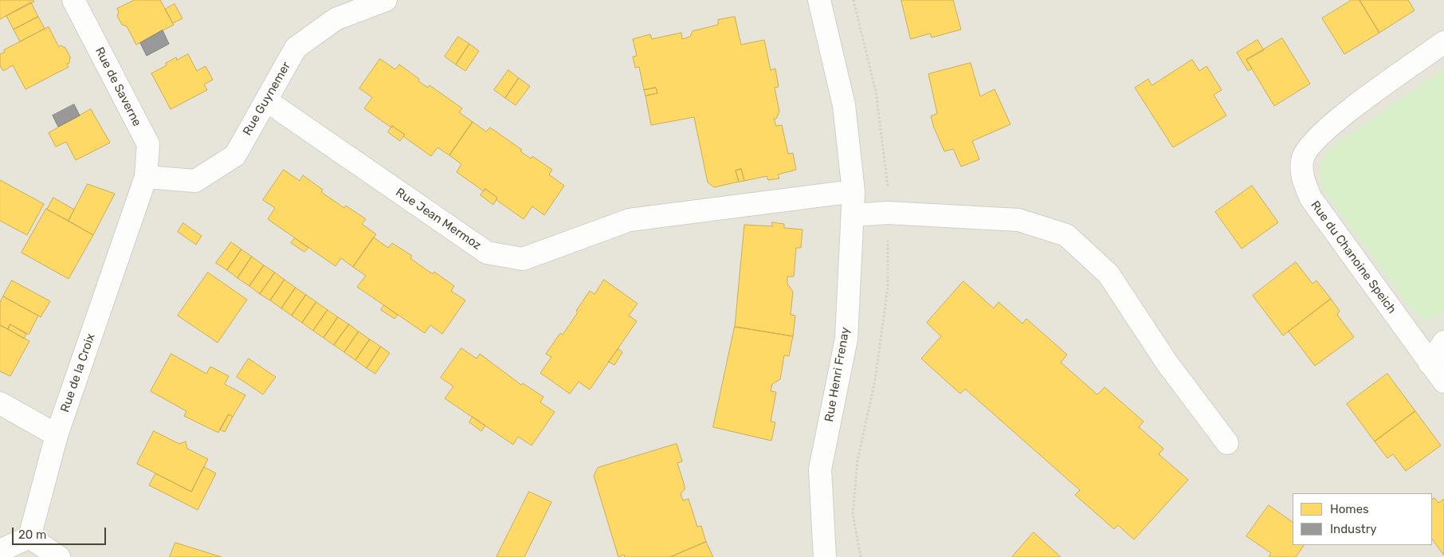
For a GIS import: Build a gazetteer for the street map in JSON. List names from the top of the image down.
{
  "streets": {
    "street": [
      "Rue de Saverne",
      "Rue Guynemer",
      "Rue Jean Mermoz",
      "Rue du Chanoine Speich",
      "Rue de la Croix",
      "Rue Henri Frenay"
    ]
  },
  "crossings": [
    ["Rue de Saverne", "Rue Guynemer"],
    ["Rue de Saverne", "Rue de la Croix"],
    ["Rue Guynemer", "Rue Jean Mermoz"],
    ["Rue Guynemer", "Rue de la Croix"],
    ["Rue Jean Mermoz", "Rue Henri Frenay"]
  ],
  "legend": ["Homes", "Industry"],
  "scale_bar": "20 m"
}
